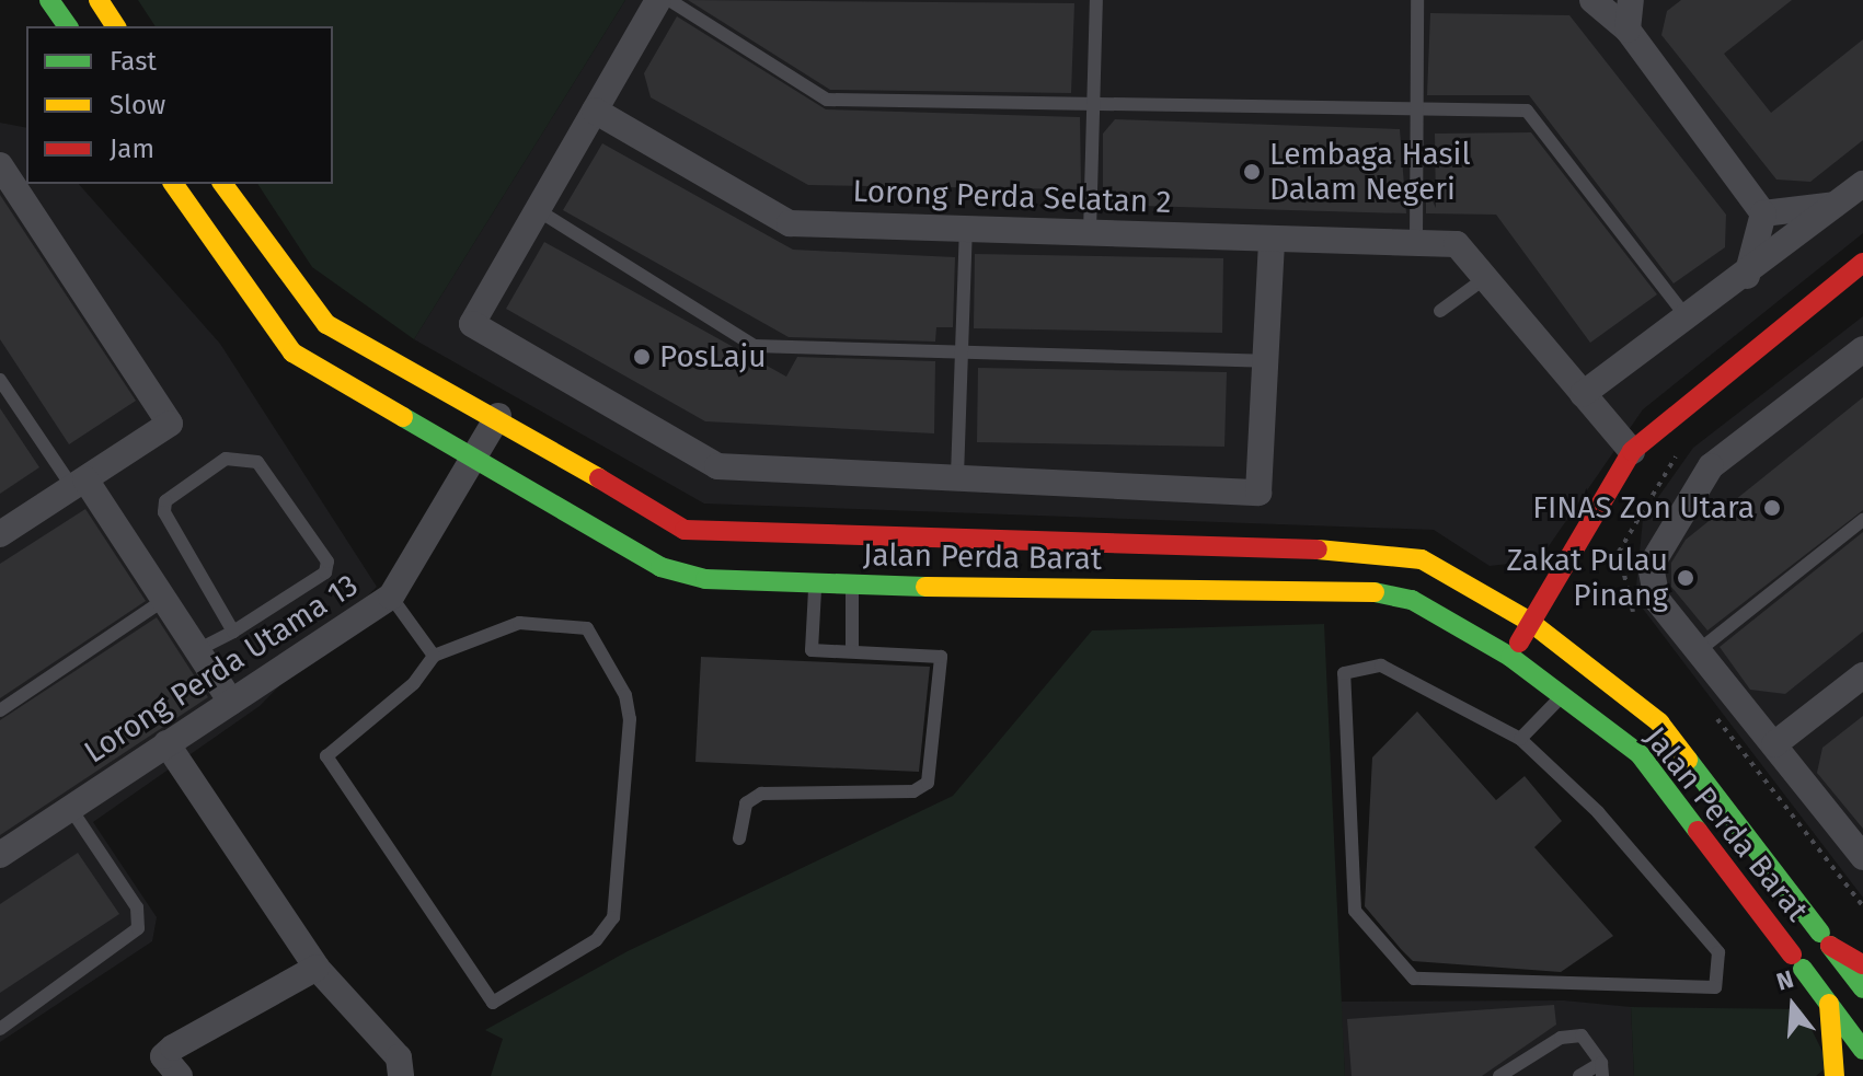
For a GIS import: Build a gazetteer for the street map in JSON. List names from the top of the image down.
{
  "streets": {
    "street": ["Lorong Perda Selatan 2", "Jalan Perda Barat", "Lorong Perda Utama 13"]
  },
  "crossings": [
    ["Jalan Perda Barat", "Lorong Perda Utama 13"]
  ],
  "places": [
    "Lembaga Hasil Dalam Negeri",
    "PosLaju",
    "FINAS Zon Utara",
    "Zakat Pulau Pinang"
  ],
  "legend": ["Fast", "Slow", "Jam"],
  "north": "top"
}
